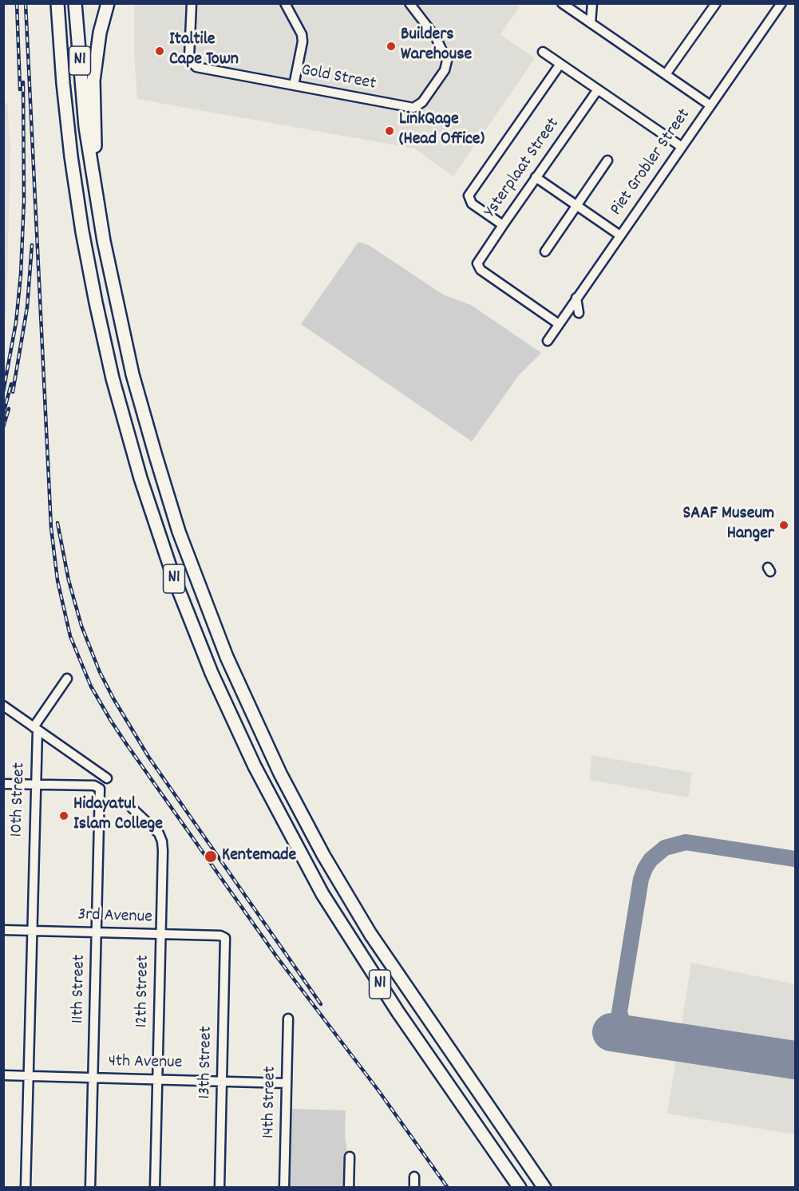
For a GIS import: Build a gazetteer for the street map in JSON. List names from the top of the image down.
{
  "streets": {
    "highway": ["N1"],
    "street": [
      "Gold Street",
      "Piet Grobler Street",
      "Ysterplaat Street",
      "10th Street",
      "3rd Avenue",
      "11th Street",
      "12th Street",
      "13th Street",
      "4th Avenue",
      "14th Street"
    ]
  },
  "crossings": [
    ["Piet Grobler Street", "Ysterplaat Street"],
    ["10th Street", "3rd Avenue"],
    ["10th Street", "11th Street"],
    ["10th Street", "4th Avenue"],
    ["3rd Avenue", "11th Street"],
    ["3rd Avenue", "12th Street"],
    ["3rd Avenue", "13th Street"],
    ["11th Street", "4th Avenue"],
    ["12th Street", "4th Avenue"],
    ["13th Street", "4th Avenue"],
    ["4th Avenue", "14th Street"]
  ],
  "places": [
    "Builders Warehouse",
    "Italtile Cape Town",
    "LinkQage (Head Office)",
    "SAAF Museum Hanger",
    "Hidayatul Islam College",
    "Kentemade"
  ]
}
